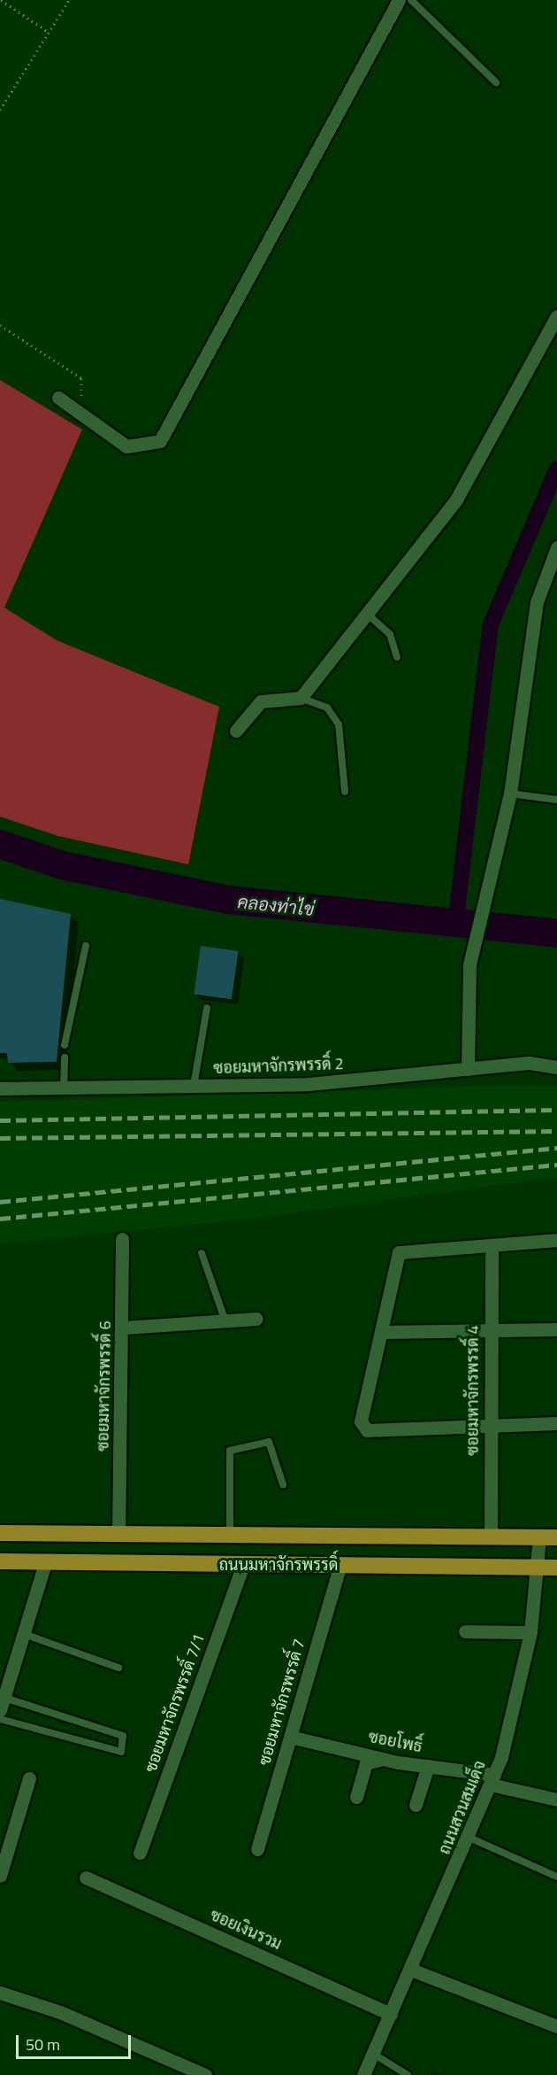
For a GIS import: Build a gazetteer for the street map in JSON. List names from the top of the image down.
{
  "streets": {
    "main road": ["ถนนมหาจักรพรรดิ์"],
    "street": [
      "ซอยมหาจักรพรรดิ์ 2",
      "ซอยมหาจักรพรรดิ์ 6",
      "ซอยมหาจักรพรรดิ์ 4",
      "ซอยมหาจักรพรรดิ์ 7",
      "ซอยมหาจักรพรรดิ์ 7/1",
      "ซอยโพธิ์",
      "ถนนสวนสมเด็จ",
      "ซอยเงินรวม"
    ]
  },
  "crossings": [
    ["ซอยมหาจักรพรรดิ์ 6", "ถนนมหาจักรพรรดิ์"],
    ["ซอยมหาจักรพรรดิ์ 4", "ถนนมหาจักรพรรดิ์"],
    ["ถนนมหาจักรพรรดิ์", "ซอยมหาจักรพรรดิ์ 7"],
    ["ถนนมหาจักรพรรดิ์", "ซอยมหาจักรพรรดิ์ 7/1"],
    ["ถนนมหาจักรพรรดิ์", "ถนนสวนสมเด็จ"],
    ["ซอยมหาจักรพรรดิ์ 7", "ซอยโพธิ์"],
    ["ซอยโพธิ์", "ถนนสวนสมเด็จ"],
    ["ถนนสวนสมเด็จ", "ซอยเงินรวม"]
  ],
  "water": ["คลองท่าไข่"],
  "scale_bar": "50 m"
}
